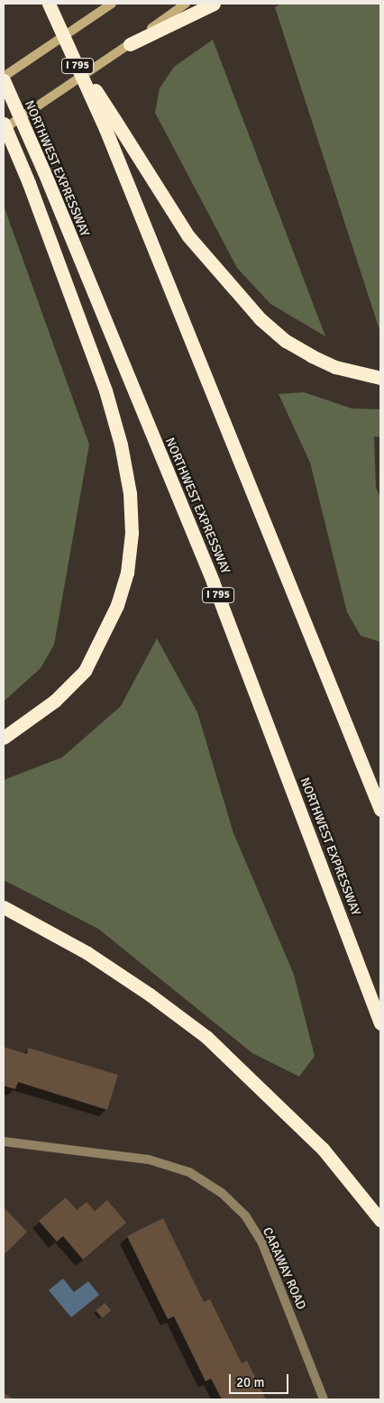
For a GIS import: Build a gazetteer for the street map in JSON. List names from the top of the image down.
{
  "streets": {
    "highway": ["I 795", "NORTHWEST EXPRESSWAY"],
    "street": ["CARAWAY ROAD"]
  },
  "scale_bar": "20 m"
}
